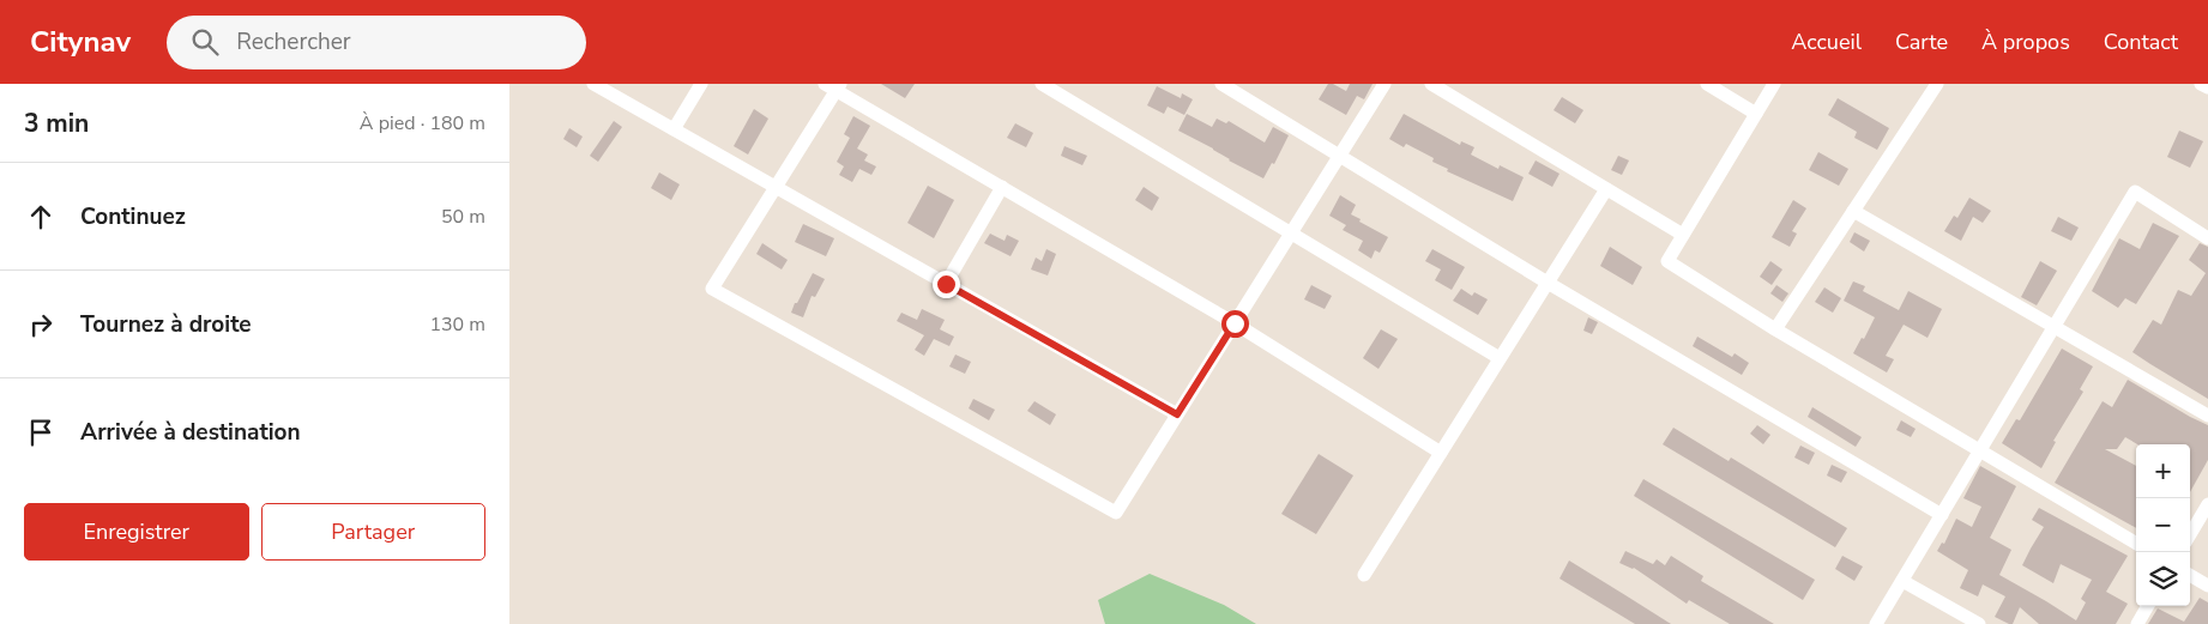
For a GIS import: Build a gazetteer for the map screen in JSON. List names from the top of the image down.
{
  "page": {
    "header": "Citynav",
    "search": "Rechercher",
    "nav": [
      "Accueil",
      "Carte",
      "À propos",
      "Contact"
    ],
    "heading": ["3 min", "À pied · 180 m"],
    "list": [
      ["Continuez", "50 m"],
      ["Tournez à droite", "130 m"],
      "Arrivée à destination"
    ],
    "map_buttons": ["+", "−"],
    "buttons": ["Enregistrer", "Partager"]
  }
}
